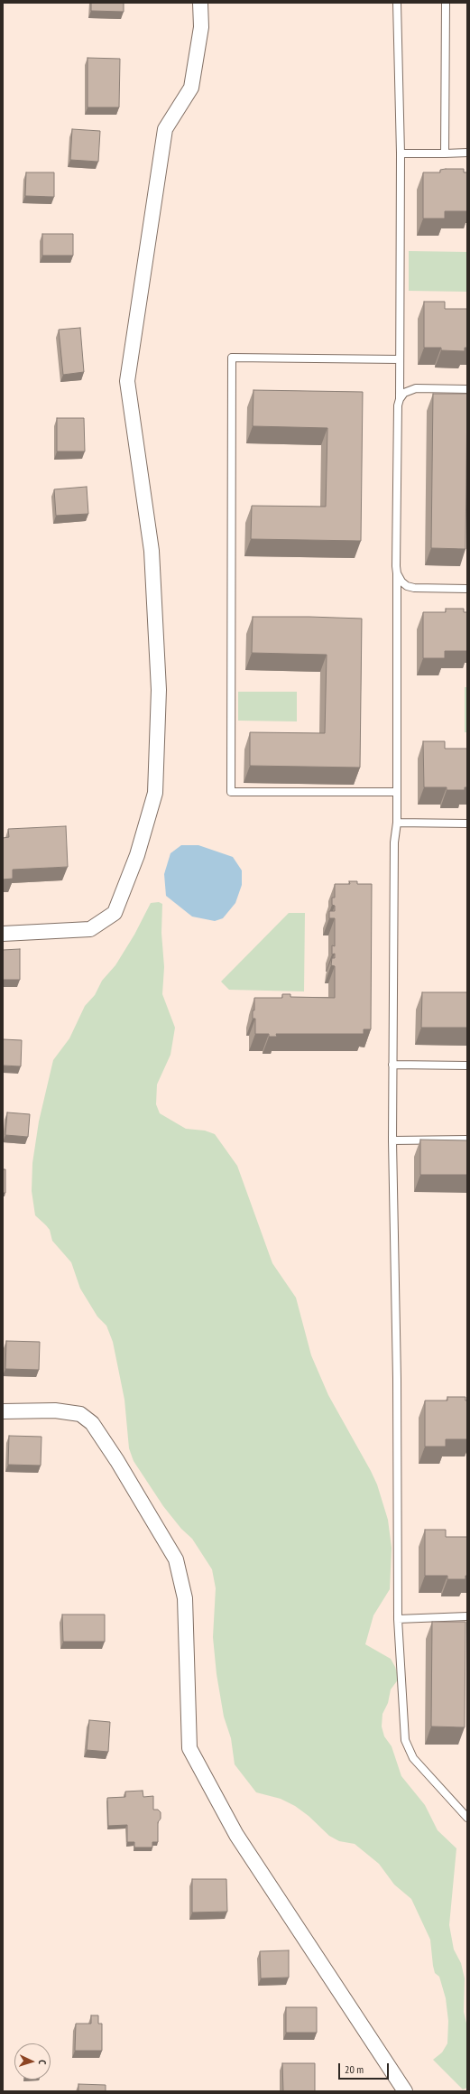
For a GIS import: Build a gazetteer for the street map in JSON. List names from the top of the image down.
{
  "scale_bar": "20 m",
  "north": "right"
}
